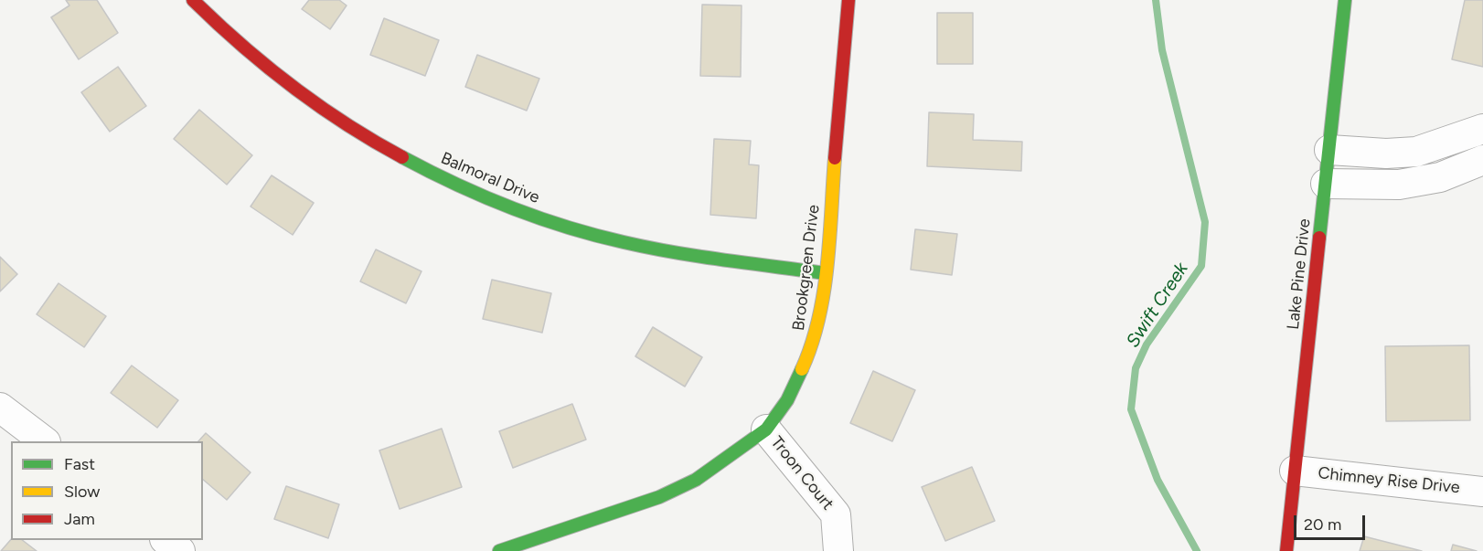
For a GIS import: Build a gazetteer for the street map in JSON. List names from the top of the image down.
{
  "streets": {
    "street": [
      "Balmoral Drive",
      "Brookgreen Drive",
      "Lake Pine Drive",
      "Troon Court",
      "Chimney Rise Drive"
    ]
  },
  "crossings": [
    ["Balmoral Drive", "Brookgreen Drive"],
    ["Brookgreen Drive", "Troon Court"],
    ["Lake Pine Drive", "Chimney Rise Drive"]
  ],
  "water": ["Swift Creek"],
  "legend": ["Fast", "Slow", "Jam"],
  "scale_bar": "20 m"
}
